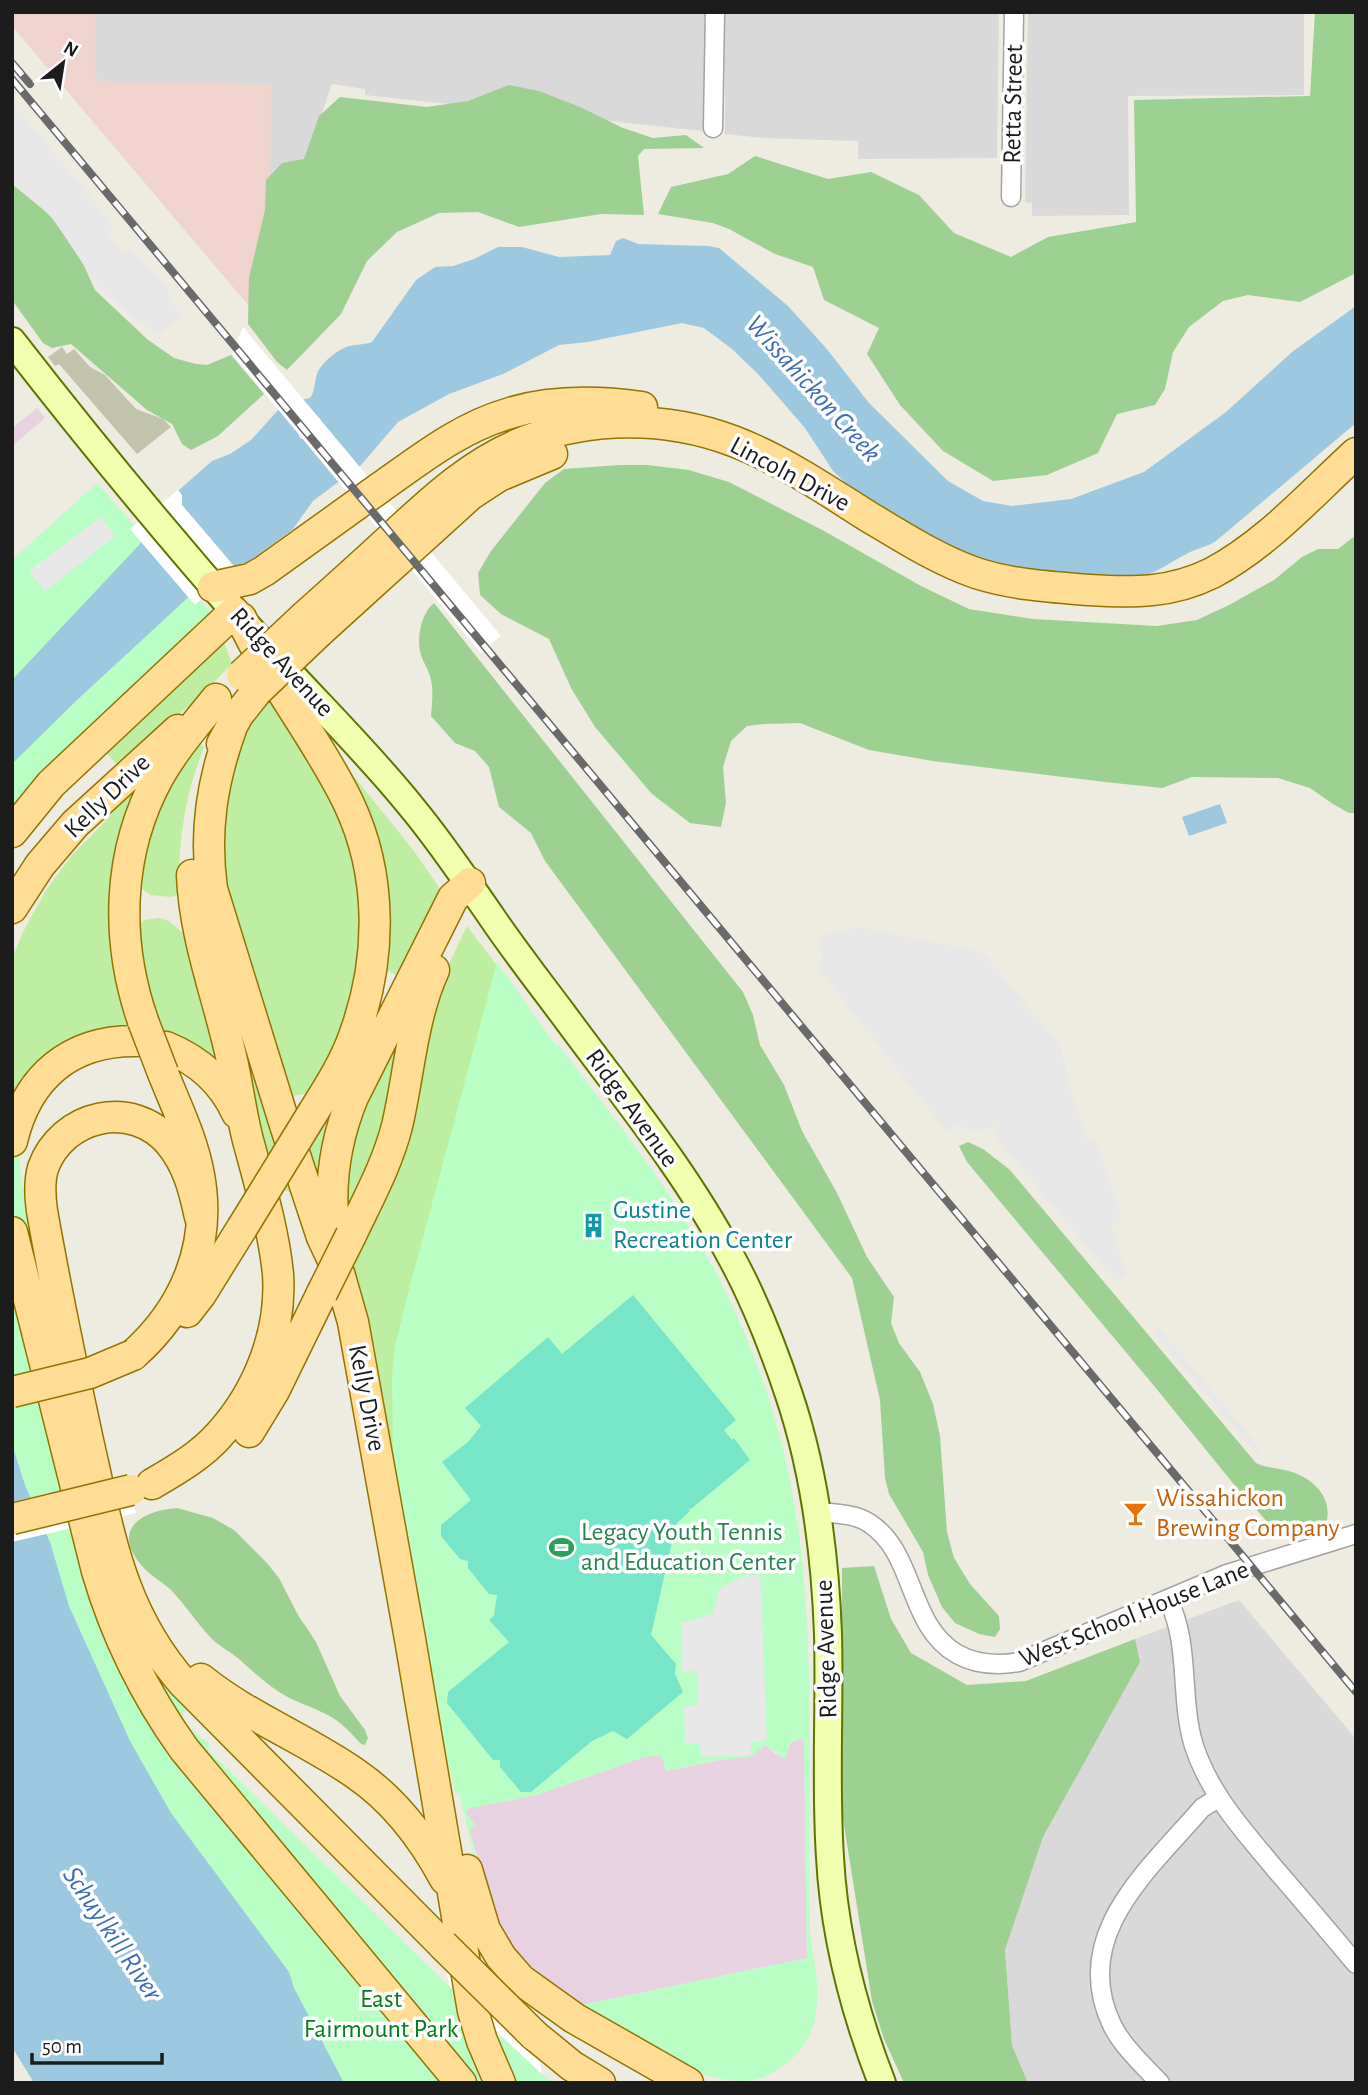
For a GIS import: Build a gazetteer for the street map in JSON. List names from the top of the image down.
{
  "streets": {
    "main road": ["Lincoln Drive", "Ridge Avenue", "Kelly Drive"],
    "street": ["Retta Street", "West School House Lane"]
  },
  "crossings": [
    ["Lincoln Drive", "Kelly Drive"],
    ["Ridge Avenue", "West School House Lane"]
  ],
  "water": ["Wissahickon Creek", "Schuylkill River"],
  "parks": ["East Fairmount Park"],
  "places": {
    "building": ["Gustine Recreation Center"],
    "bar": ["Wissahickon Brewing Company"],
    "sports": ["Legacy Youth Tennis and Education Center"]
  },
  "scale_bar": "50 m",
  "north": "top right"
}
